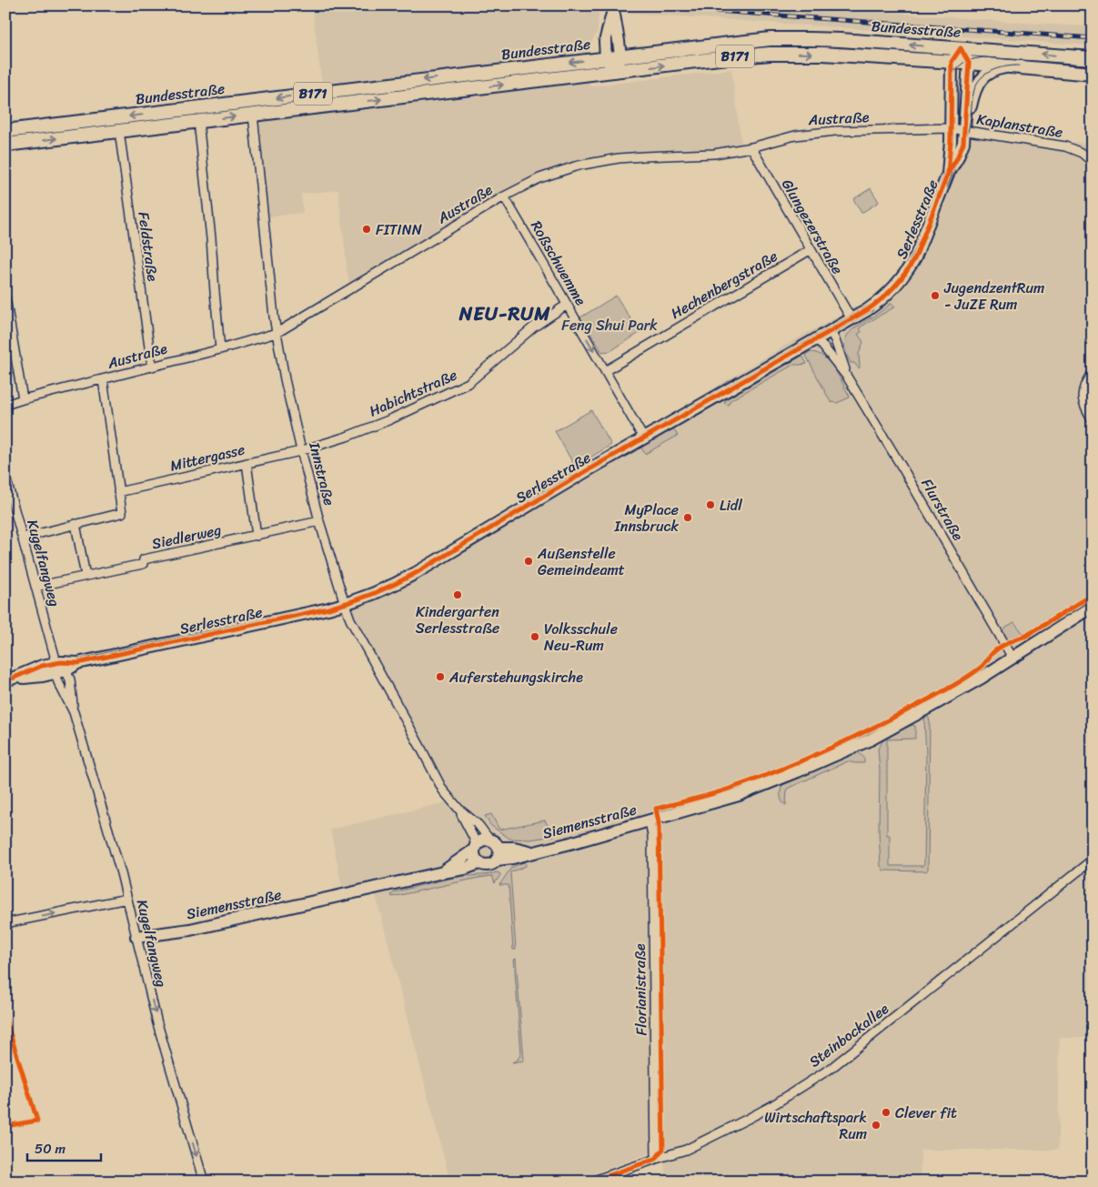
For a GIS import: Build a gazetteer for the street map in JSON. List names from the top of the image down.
{
  "streets": {
    "main road": ["Bundesstraße", "B171"],
    "street": [
      "Austraße",
      "Kaplanstraße",
      "Serlesstraße",
      "Glungezerstraße",
      "Feldstraße",
      "Roßschwemme",
      "Hechenbergstraße",
      "Habichtstraße",
      "Mittergasse",
      "Innstraße",
      "Flurstraße",
      "Siedlerweg",
      "Kugelfangweg",
      "Siemensstraße",
      "Florianistraße",
      "Steinbockallee"
    ]
  },
  "crossings": [
    ["Bundesstraße", "Serlesstraße"],
    ["Bundesstraße", "Feldstraße"],
    ["Bundesstraße", "Innstraße"],
    ["Austraße", "Kaplanstraße"],
    ["Austraße", "Serlesstraße"],
    ["Austraße", "Glungezerstraße"],
    ["Austraße", "Feldstraße"],
    ["Austraße", "Roßschwemme"],
    ["Austraße", "Innstraße"],
    ["Kaplanstraße", "Serlesstraße"],
    ["Serlesstraße", "Glungezerstraße"],
    ["Serlesstraße", "Roßschwemme"],
    ["Serlesstraße", "Innstraße"],
    ["Serlesstraße", "Flurstraße"],
    ["Serlesstraße", "Kugelfangweg"],
    ["Glungezerstraße", "Hechenbergstraße"],
    ["Roßschwemme", "Hechenbergstraße"],
    ["Roßschwemme", "Habichtstraße"],
    ["Habichtstraße", "Mittergasse"],
    ["Habichtstraße", "Innstraße"],
    ["Mittergasse", "Innstraße"],
    ["Innstraße", "Siedlerweg"],
    ["Innstraße", "Siemensstraße"],
    ["Flurstraße", "Siemensstraße"],
    ["Siedlerweg", "Kugelfangweg"],
    ["Kugelfangweg", "Siemensstraße"],
    ["Siemensstraße", "Florianistraße"],
    ["Florianistraße", "Steinbockallee"]
  ],
  "districts": ["NEU-RUM"],
  "parks": ["Feng Shui Park"],
  "places": [
    "FITINN",
    "JugendzentRum - JuZE Rum",
    "Lidl",
    "MyPlace Innsbruck",
    "Außenstelle Gemeindeamt",
    "Kindergarten Serlesstraße",
    "Volksschule Neu-Rum",
    "Auferstehungskirche",
    "Clever fit",
    "Wirtschaftspark Rum"
  ],
  "scale_bar": "50 m"
}
